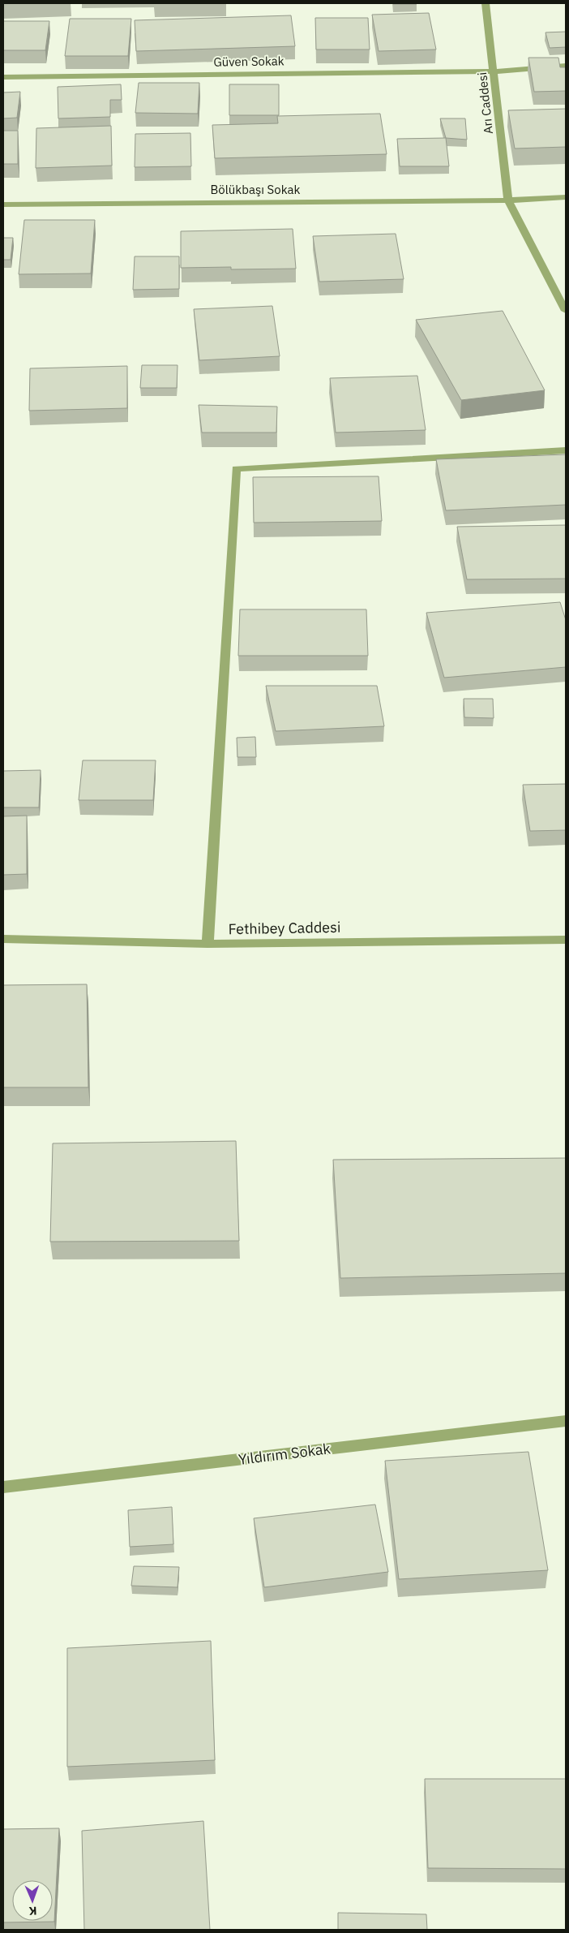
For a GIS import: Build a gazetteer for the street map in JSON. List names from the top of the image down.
{
  "streets": {
    "street": [
      "Güven Sokak",
      "Arı Caddesi",
      "Bölükbaşı Sokak",
      "Fethibey Caddesi",
      "Yıldırım Sokak"
    ]
  },
  "crossings": [
    ["Güven Sokak", "Arı Caddesi"],
    ["Arı Caddesi", "Bölükbaşı Sokak"]
  ],
  "north": "bottom"
}
